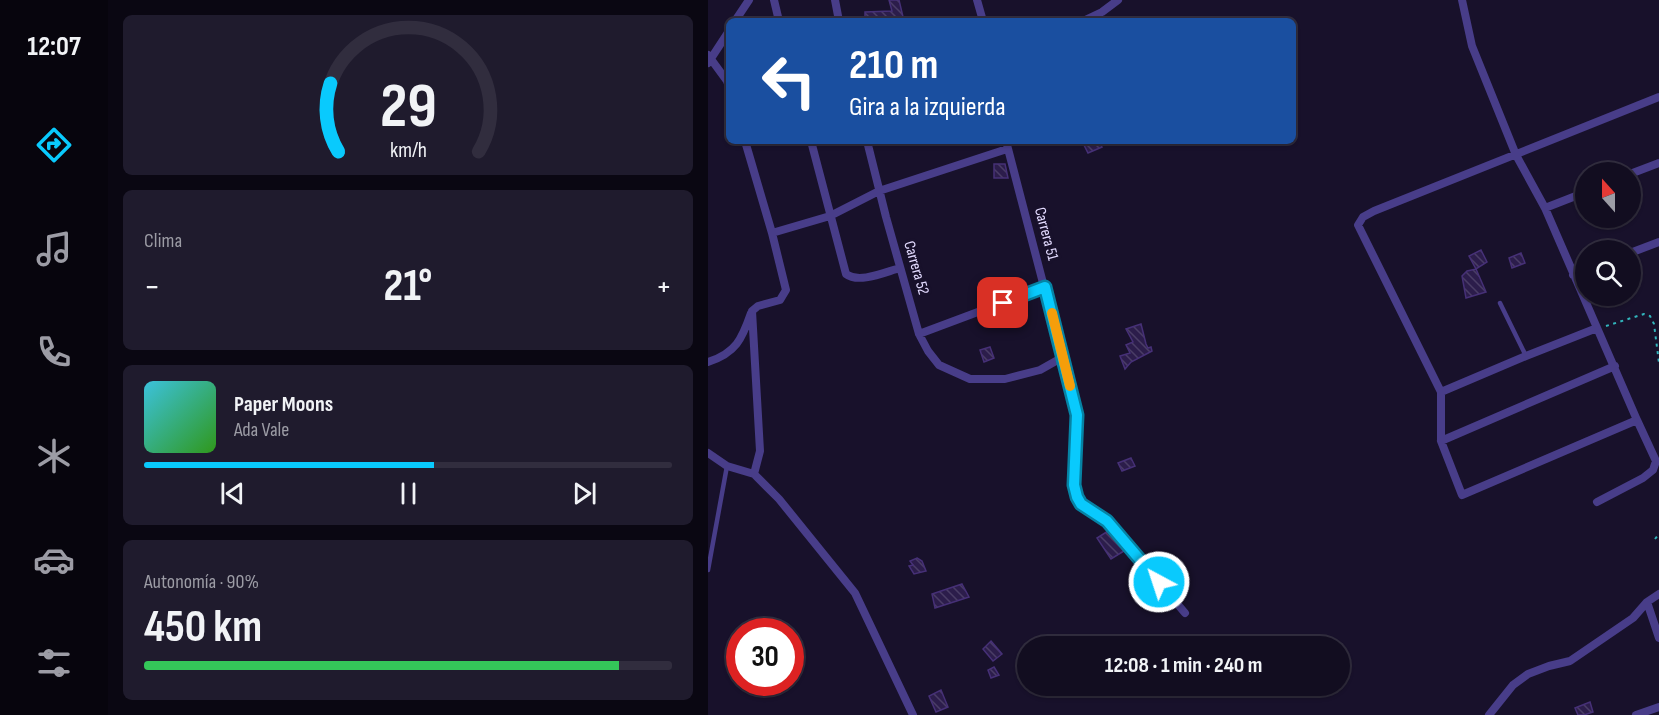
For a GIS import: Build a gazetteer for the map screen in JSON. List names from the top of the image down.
{
  "streets": {
    "street": ["Carrera 51", "Carrera 52"]
  },
  "crossings": [
    ["Carrera 51", "Carrera 52"]
  ],
  "north": "top",
  "page": {
    "tabs": "12:07",
    "turn": ["210 m", "Gira a la izquierda"],
    "tile": [
      "Clima",
      ["Autonomía · 90%", "450 km"]
    ],
    "heat": ["−", "21°", "+"],
    "song": ["Paper Moons", "Ada Vale"],
    "limit": "30",
    "trip": "12:08 · 1 min · 240 m",
    "gauge": ["29", "km/h"]
  }
}
